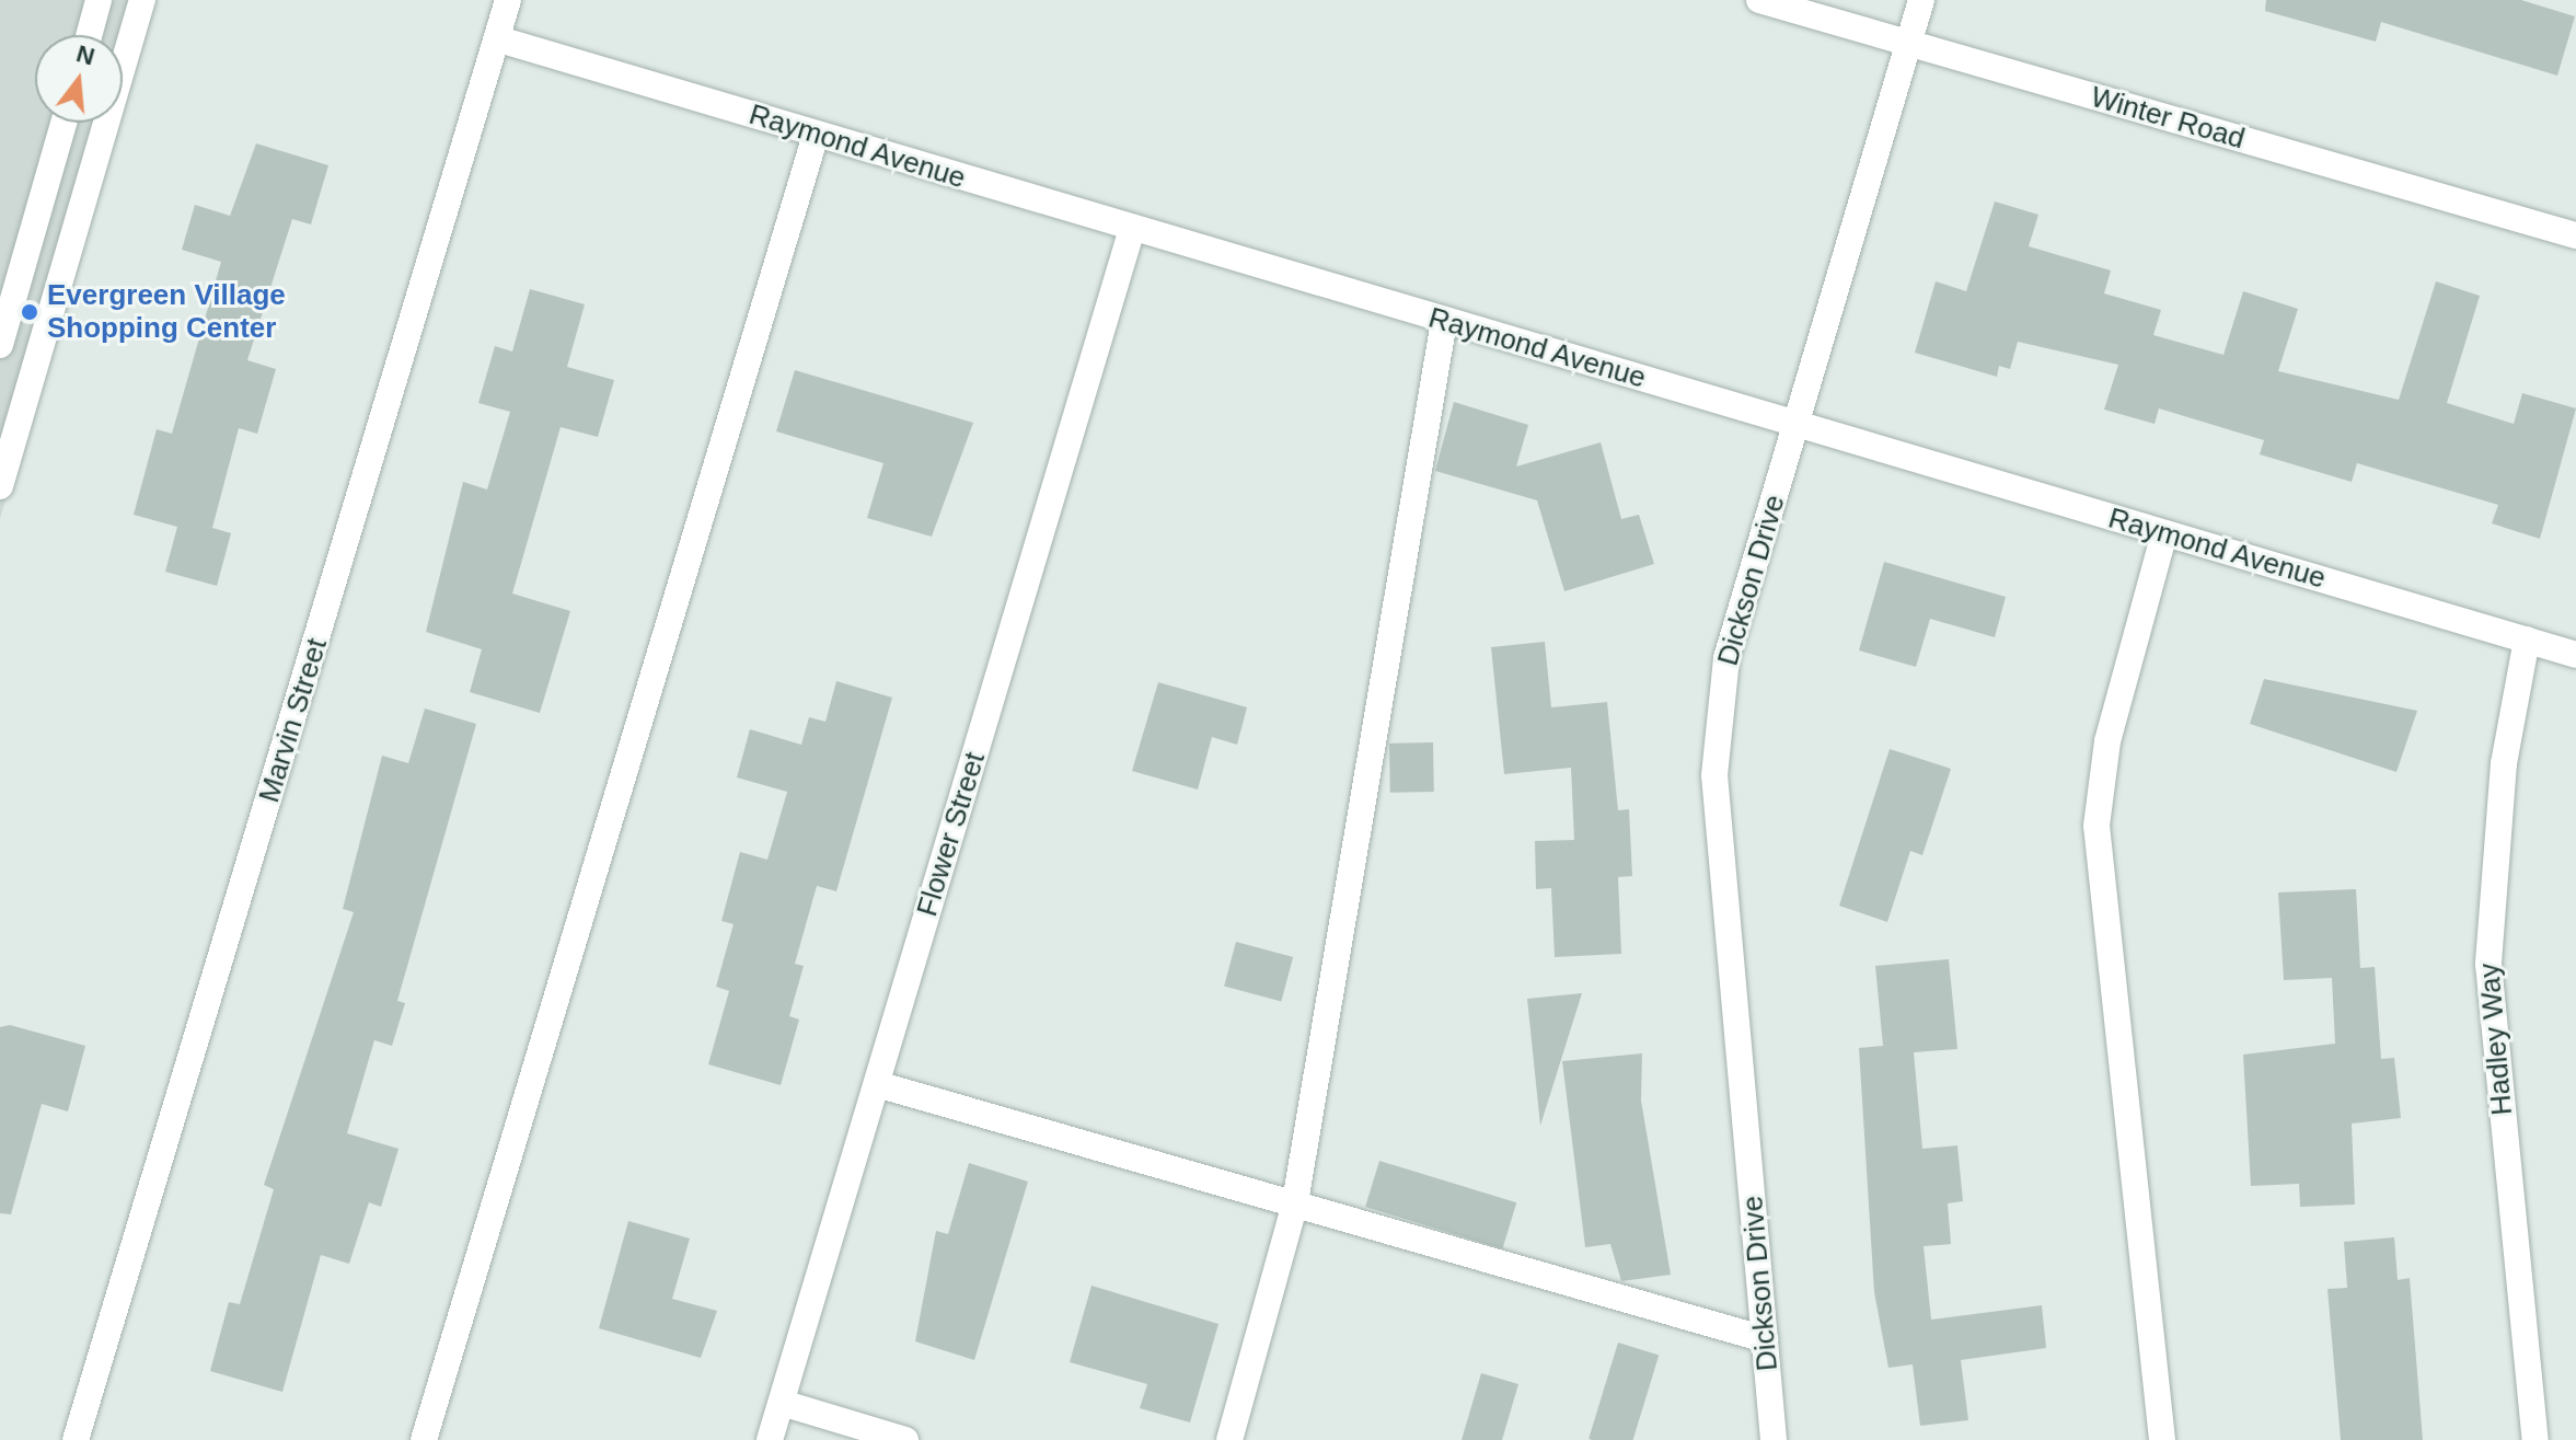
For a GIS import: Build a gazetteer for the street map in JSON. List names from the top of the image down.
{
  "streets": {
    "street": [
      "Winter Road",
      "Raymond Avenue",
      "Dickson Drive",
      "Marvin Street",
      "Flower Street",
      "Hadley Way"
    ]
  },
  "crossings": [
    ["Winter Road", "Dickson Drive"],
    ["Raymond Avenue", "Dickson Drive"],
    ["Raymond Avenue", "Marvin Street"],
    ["Raymond Avenue", "Flower Street"],
    ["Raymond Avenue", "Hadley Way"]
  ],
  "places": ["Evergreen Village Shopping Center"],
  "north": "top"
}
